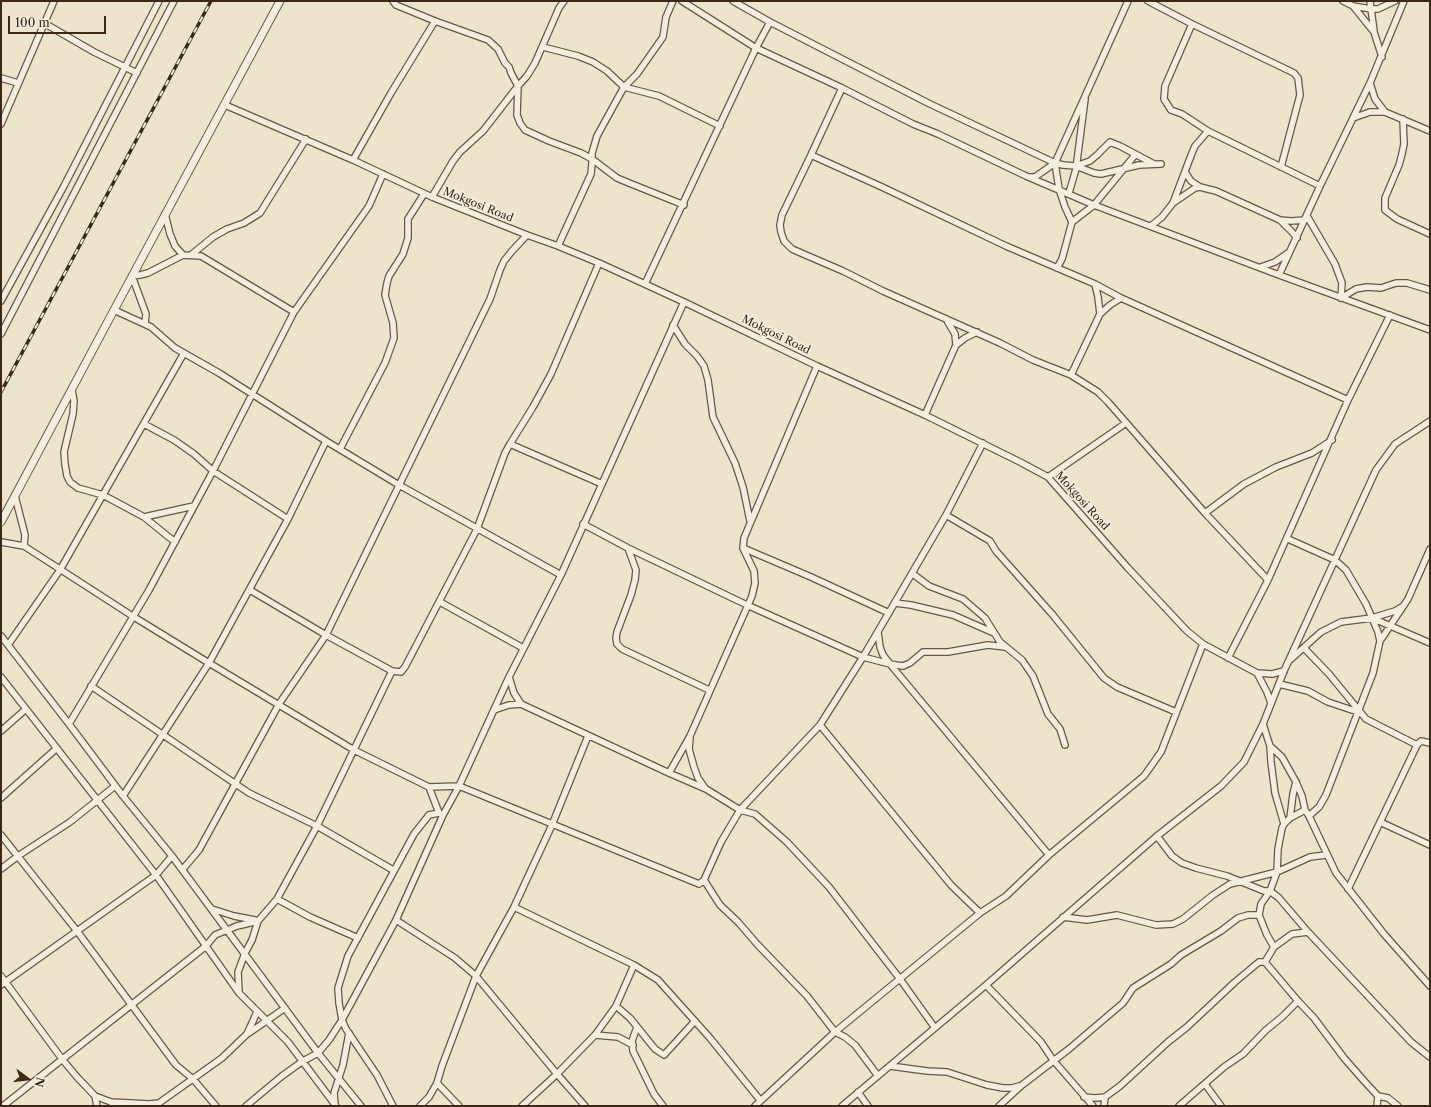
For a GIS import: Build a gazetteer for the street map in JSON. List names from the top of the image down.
{
  "streets": {
    "street": ["Mokgosi Road"]
  },
  "scale_bar": "100 m",
  "north": "right"
}
